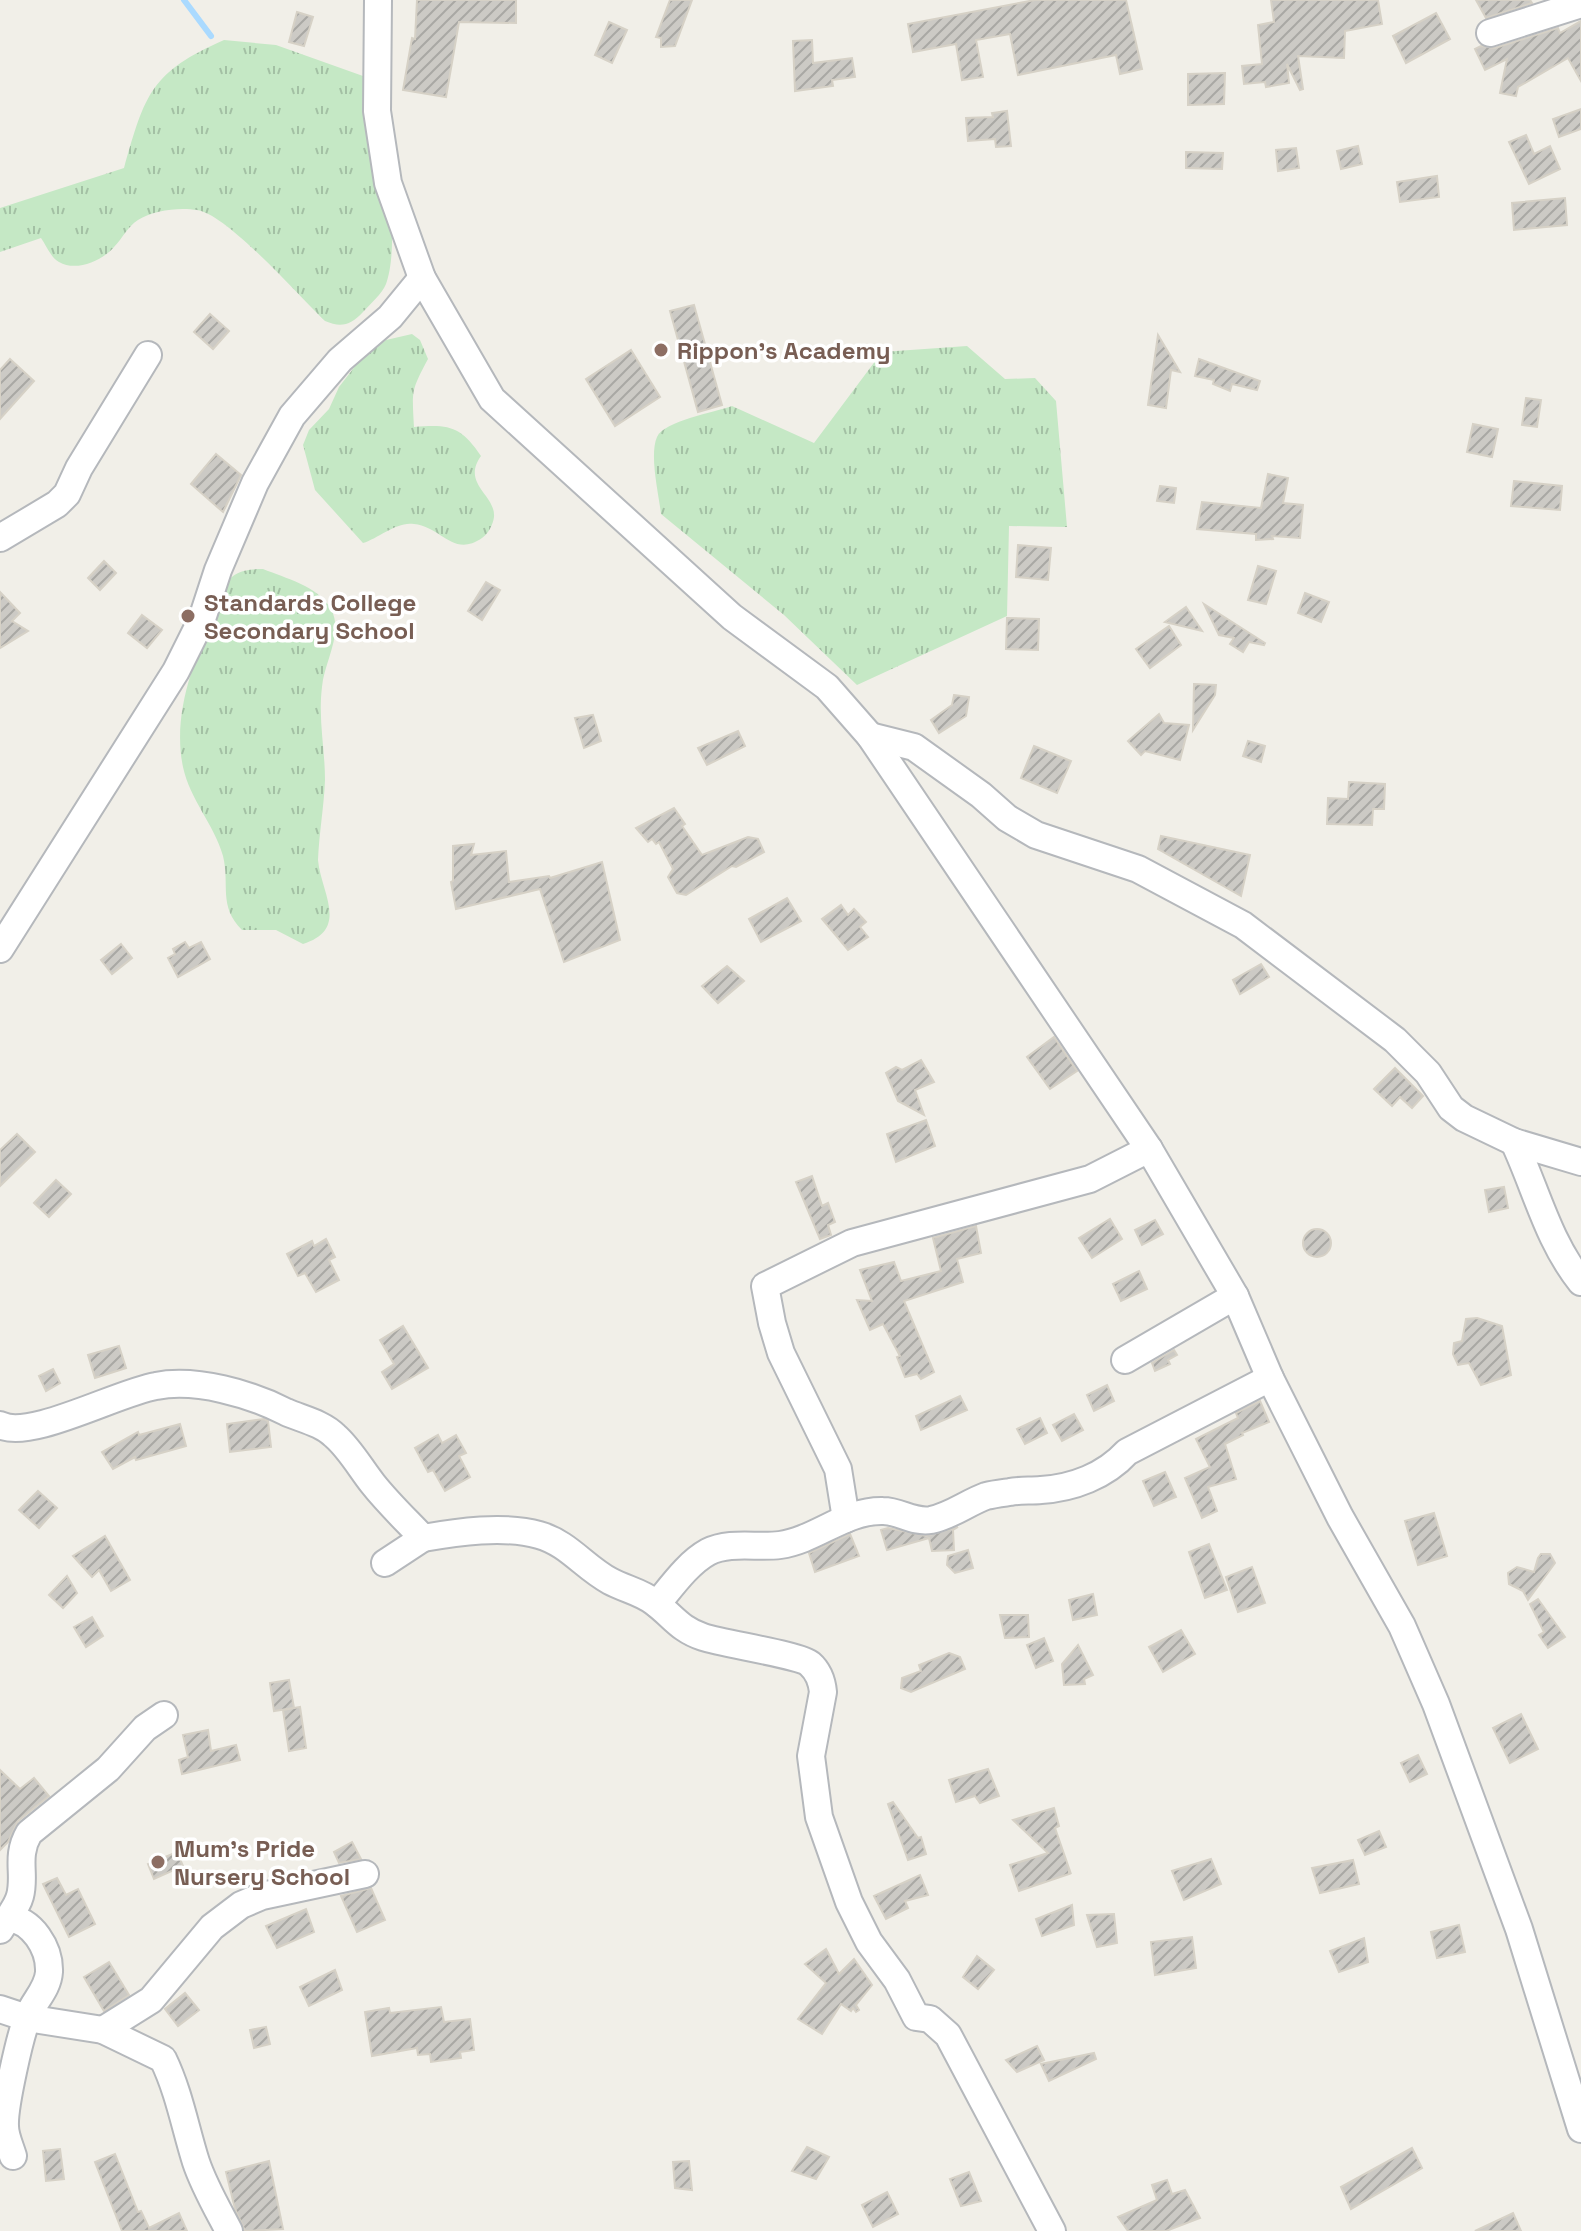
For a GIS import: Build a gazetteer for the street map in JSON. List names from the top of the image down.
{
  "places": ["Rippon's Academy", "Standards College Secondary School", "Mum's Pride Nursery School"]
}
